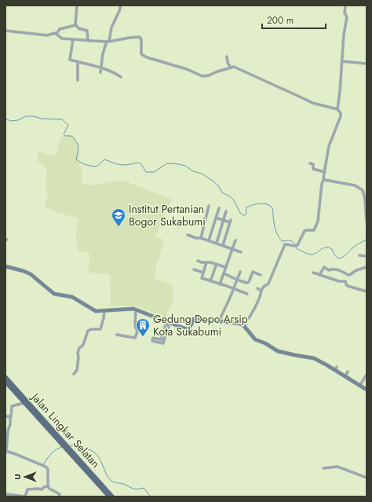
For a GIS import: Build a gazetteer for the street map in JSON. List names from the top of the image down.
{
  "streets": {
    "main road": ["Jalan Lingkar Selatan"]
  },
  "places": {
    "school or university": ["Institut Pertanian Bogor Sukabumi"],
    "building": ["Gedung Depo Arsip Kota Sukabumi"]
  },
  "scale_bar": "200 m",
  "north": "left"
}
